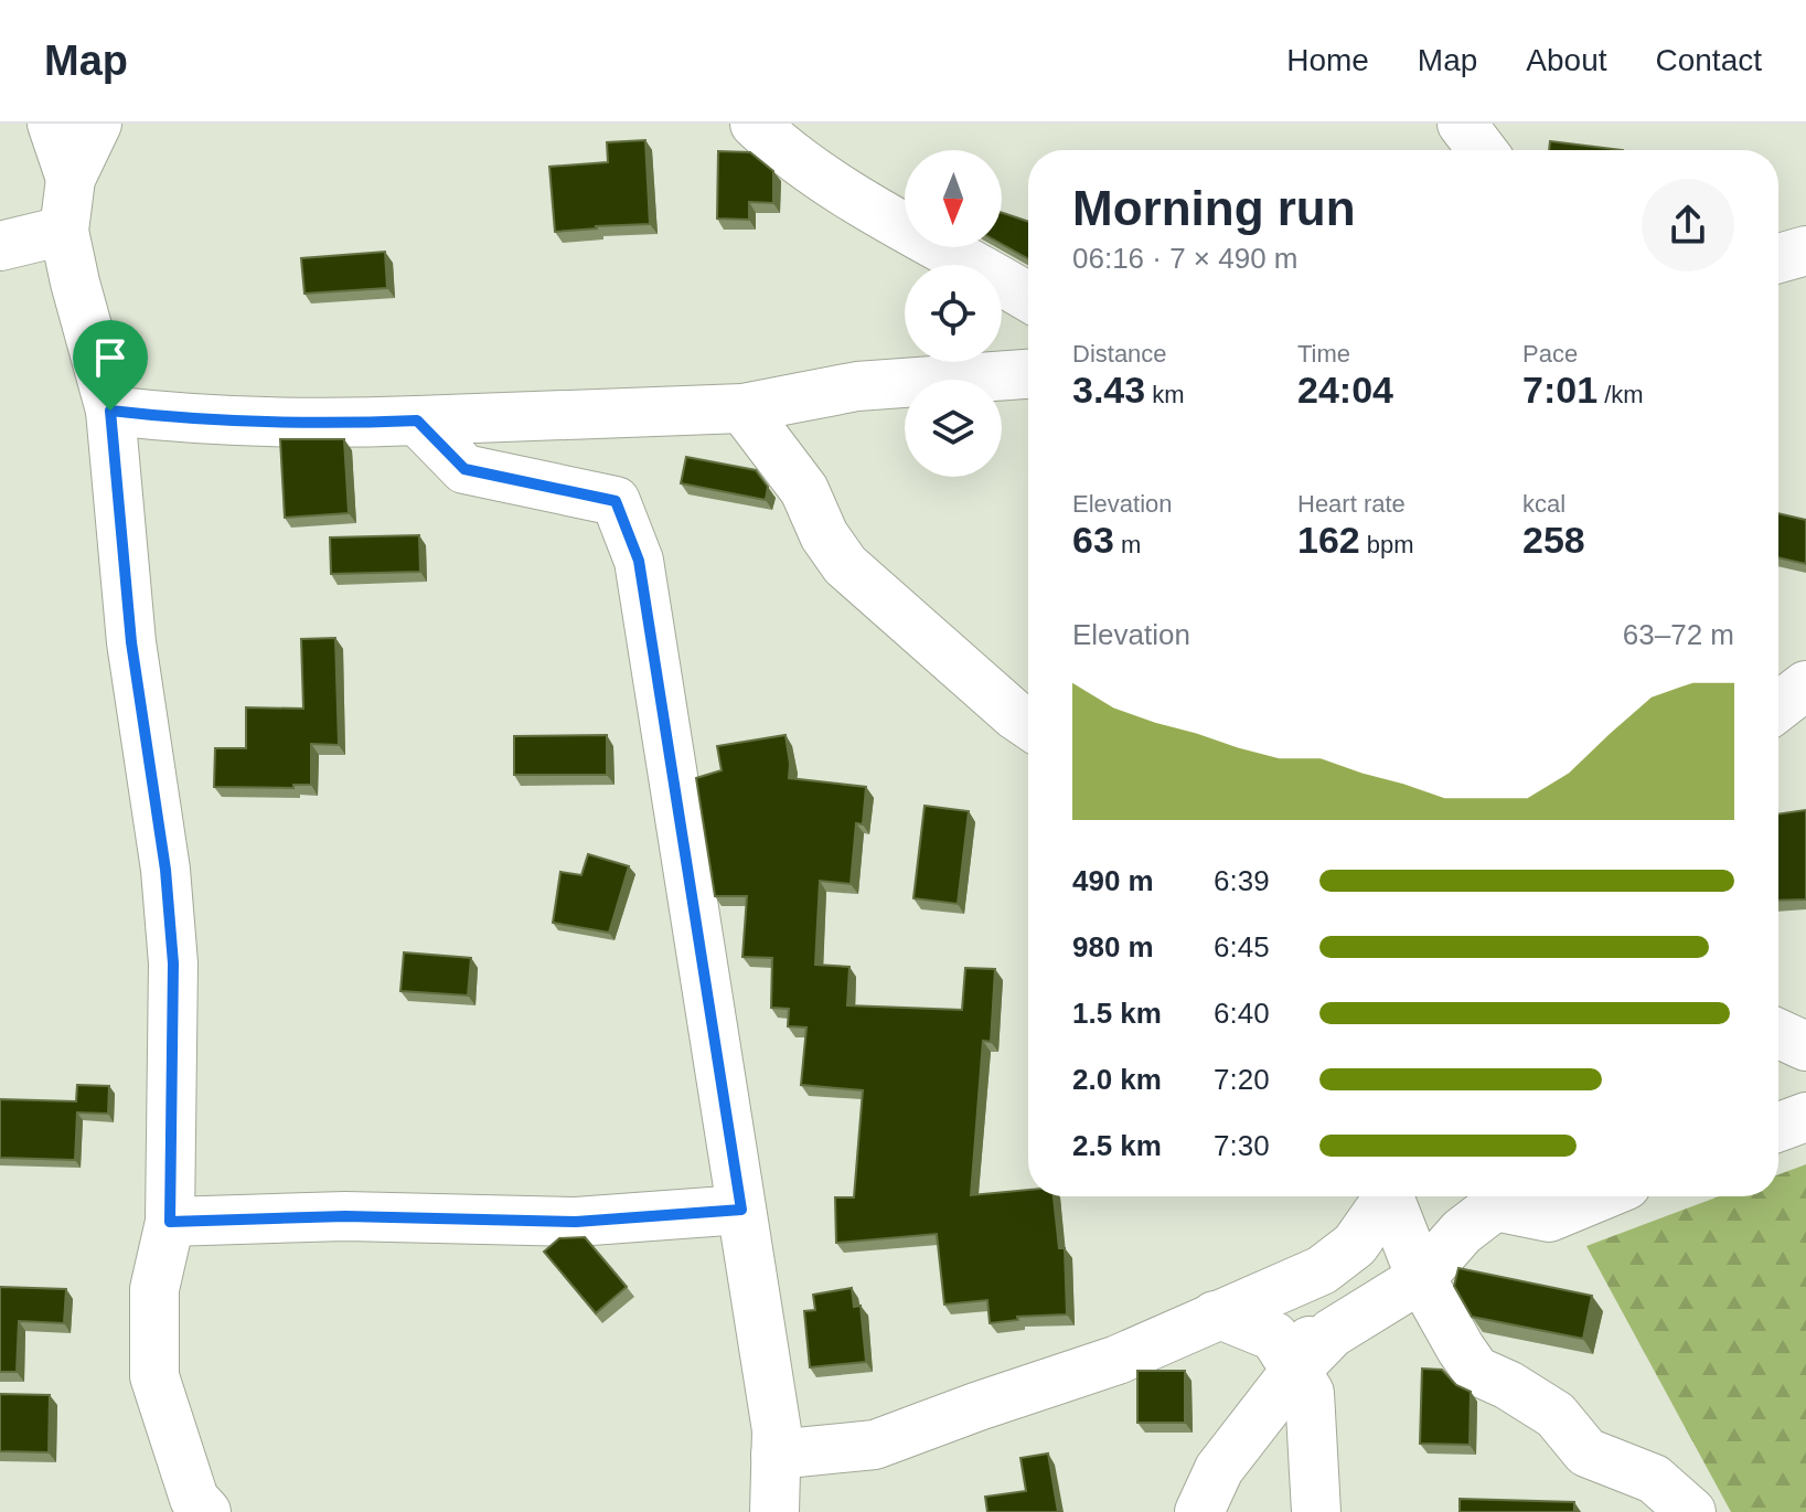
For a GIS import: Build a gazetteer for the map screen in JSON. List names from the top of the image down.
{
  "north": "bottom",
  "page": {
    "header": "Map",
    "nav": [
      "Home",
      "Map",
      "About",
      "Contact"
    ],
    "heading": ["Morning run", "06:16 · 7 × 490 m"],
    "stats": [
      ["Distance", "3.43 km"],
      ["Time", "24:04"],
      ["Pace", "7:01 /km"],
      ["Elevation", "63 m"],
      ["Heart rate", "162 bpm"],
      ["kcal", "258"]
    ],
    "chart": ["Elevation", "63–72 m"],
    "list": [
      {
        "name": "490 m",
        "note": "6:39"
      },
      {
        "name": "980 m",
        "note": "6:45"
      },
      {
        "name": "1.5 km",
        "note": "6:40"
      },
      {
        "name": "2.0 km",
        "note": "7:20"
      },
      {
        "name": "2.5 km",
        "note": "7:30"
      }
    ]
  }
}
